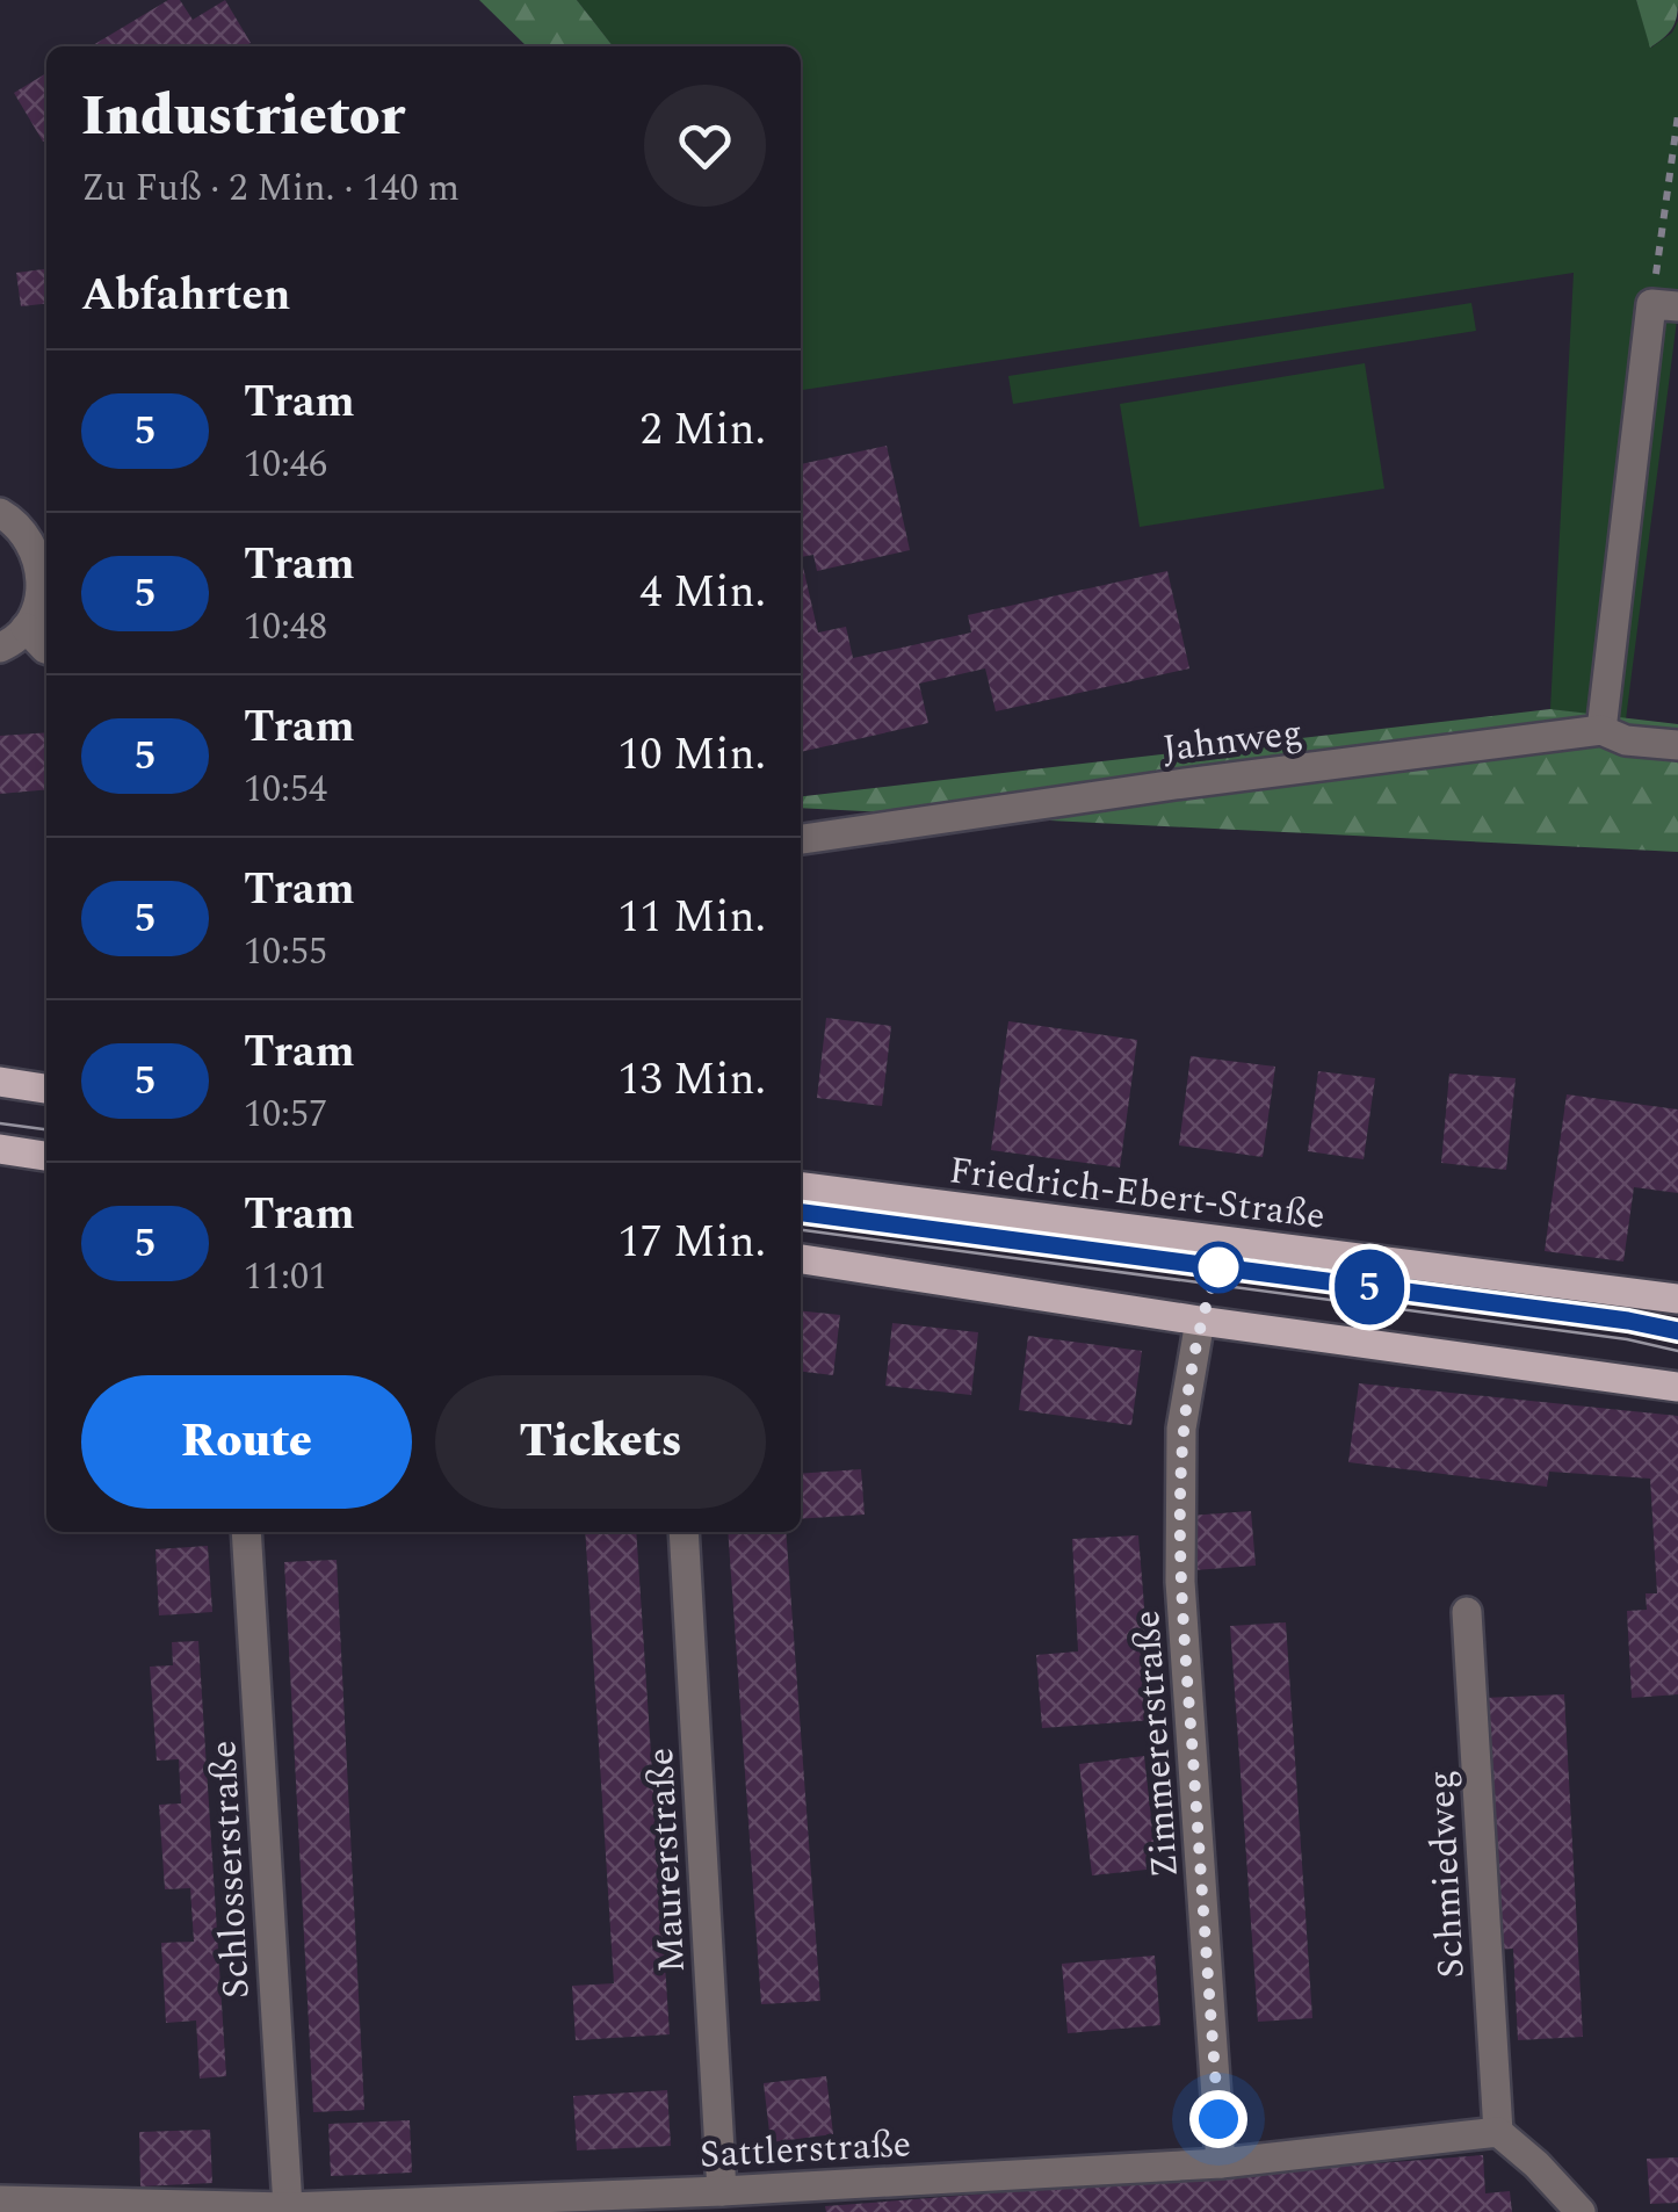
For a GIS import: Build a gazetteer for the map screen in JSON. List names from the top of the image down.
{
  "streets": {
    "main road": ["Friedrich-Ebert-Straße"],
    "street": [
      "Jahnweg",
      "Zimmererstraße",
      "Maurerstraße",
      "Schlosserstraße",
      "Schmiedweg",
      "Sattlerstraße"
    ]
  },
  "crossings": [
    ["Zimmererstraße", "Sattlerstraße"],
    ["Maurerstraße", "Sattlerstraße"],
    ["Schlosserstraße", "Sattlerstraße"],
    ["Schmiedweg", "Sattlerstraße"]
  ],
  "lines": ["tram line 5"],
  "page": {
    "on_map": "5",
    "heading": [
      ["Industrietor", "Zu Fuß · 2 Min. · 140 m"],
      "Abfahrten"
    ],
    "list": [
      {
        "mark": "5",
        "name": "Tram",
        "note": "10:46",
        "value": "2 Min."
      },
      {
        "mark": "5",
        "name": "Tram",
        "note": "10:48",
        "value": "4 Min."
      },
      {
        "mark": "5",
        "name": "Tram",
        "note": "10:54",
        "value": "10 Min."
      },
      {
        "mark": "5",
        "name": "Tram",
        "note": "10:55",
        "value": "11 Min."
      },
      {
        "mark": "5",
        "name": "Tram",
        "note": "10:57",
        "value": "13 Min."
      },
      {
        "mark": "5",
        "name": "Tram",
        "note": "11:01",
        "value": "17 Min."
      }
    ],
    "buttons": ["Route", "Tickets"]
  }
}
